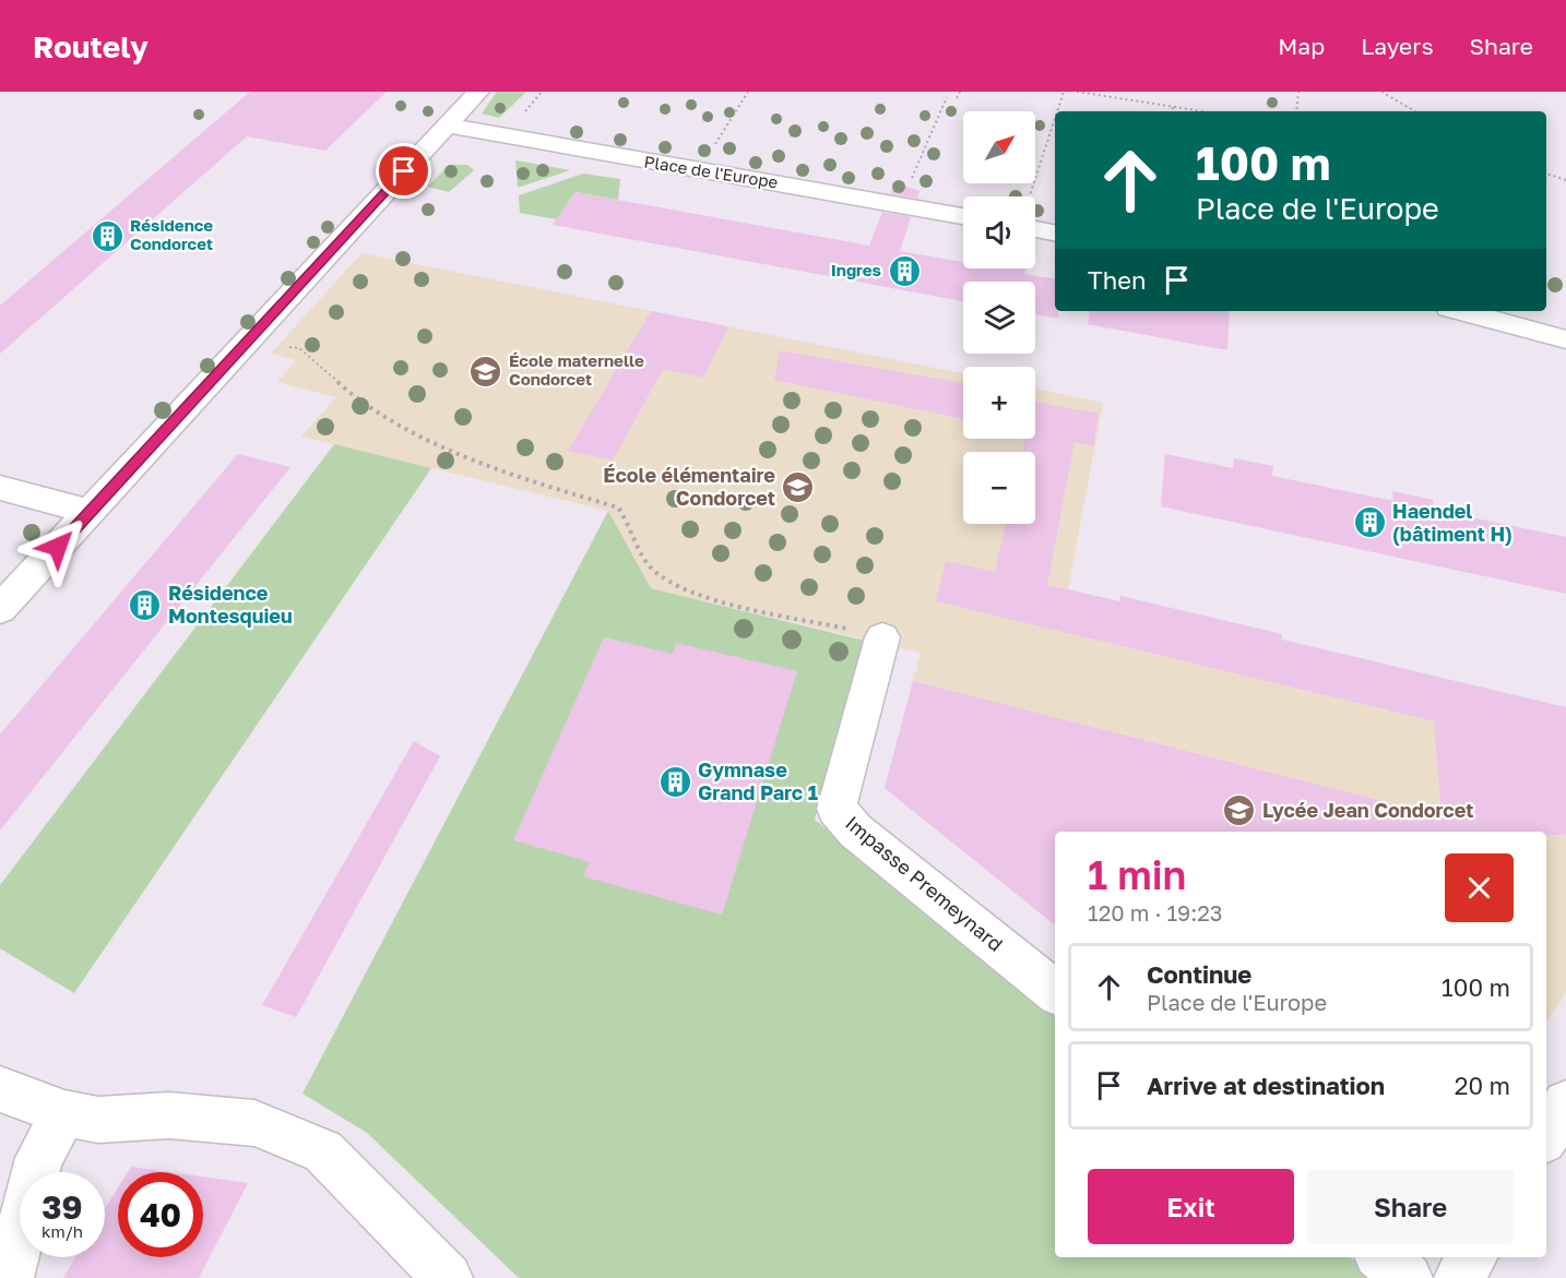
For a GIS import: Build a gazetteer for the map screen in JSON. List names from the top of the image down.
{
  "streets": {
    "street": ["Place de l'Europe", "Impasse Premeynard"]
  },
  "places": {
    "building": [
      "Résidence Condorcet",
      "Ingres",
      "Haendel (bâtiment H)",
      "Résidence Montesquieu",
      "Gymnase Grand Parc 1"
    ],
    "school or university": ["École maternelle Condorcet", "École élémentaire Condorcet", "Lycée Jean Condorcet"]
  },
  "north": "top right",
  "page": {
    "header": "Routely",
    "nav": ["Map", "Layers", "Share"],
    "map_buttons": ["+", "−"],
    "turn": ["100 m", "Place de l'Europe"],
    "then": "Then",
    "heading": ["1 min", "120 m · 19:23"],
    "list": [
      {
        "name": "Continue",
        "note": "Place de l'Europe",
        "value": "100 m"
      },
      {
        "name": "Arrive at destination",
        "value": "20 m"
      }
    ],
    "buttons": ["Exit", "Share"],
    "speed": "39 km/h",
    "limit": "40"
  }
}
